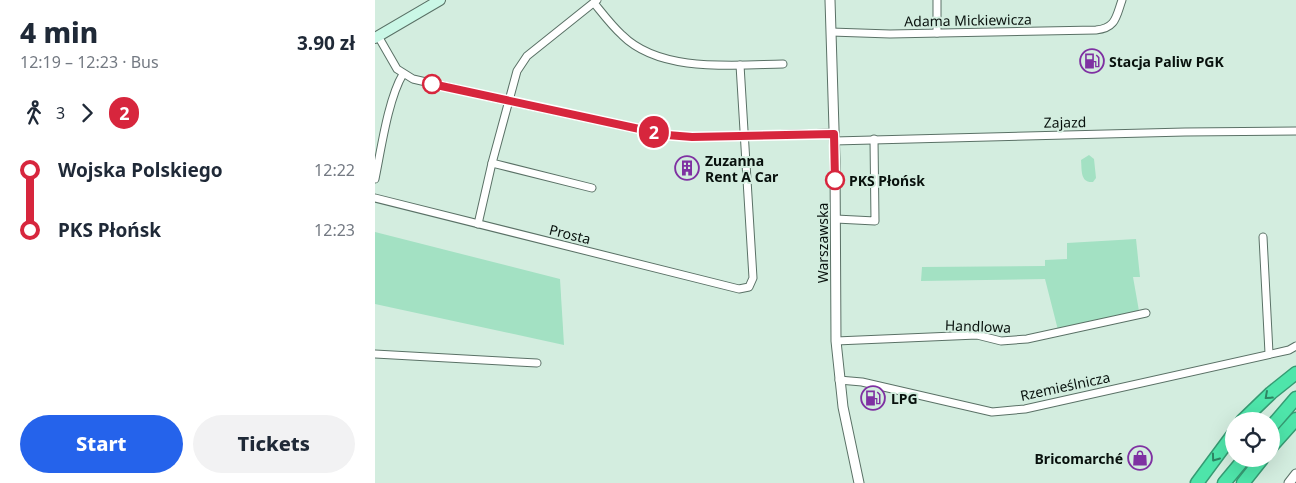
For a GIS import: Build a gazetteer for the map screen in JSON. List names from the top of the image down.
{
  "streets": {
    "street": [
      "Adama Mickiewicza",
      "Zajazd",
      "Prosta",
      "Warszawska",
      "Handlowa",
      "Rzemieślnicza"
    ]
  },
  "crossings": [
    ["Adama Mickiewicza", "Warszawska"],
    ["Zajazd", "Prosta"],
    ["Zajazd", "Warszawska"],
    ["Warszawska", "Handlowa"],
    ["Warszawska", "Rzemieślnicza"]
  ],
  "places": {
    "fuel station": ["Stacja Paliw PGK", "LPG"],
    "building": ["Zuzanna Rent A Car"],
    "other": ["PKS Płońsk"],
    "shop": ["Bricomarché"]
  },
  "lines": ["bus line 2"],
  "page": {
    "heading": ["4 min", "12:19 – 12:23 · Bus", "3.90 zł"],
    "on_map": "2",
    "legs": ["3", "2"],
    "list": [
      {
        "name": "Wojska Polskiego",
        "value": "12:22"
      },
      {
        "name": "PKS Płońsk",
        "value": "12:23"
      }
    ],
    "buttons": ["Start", "Tickets"]
  }
}
